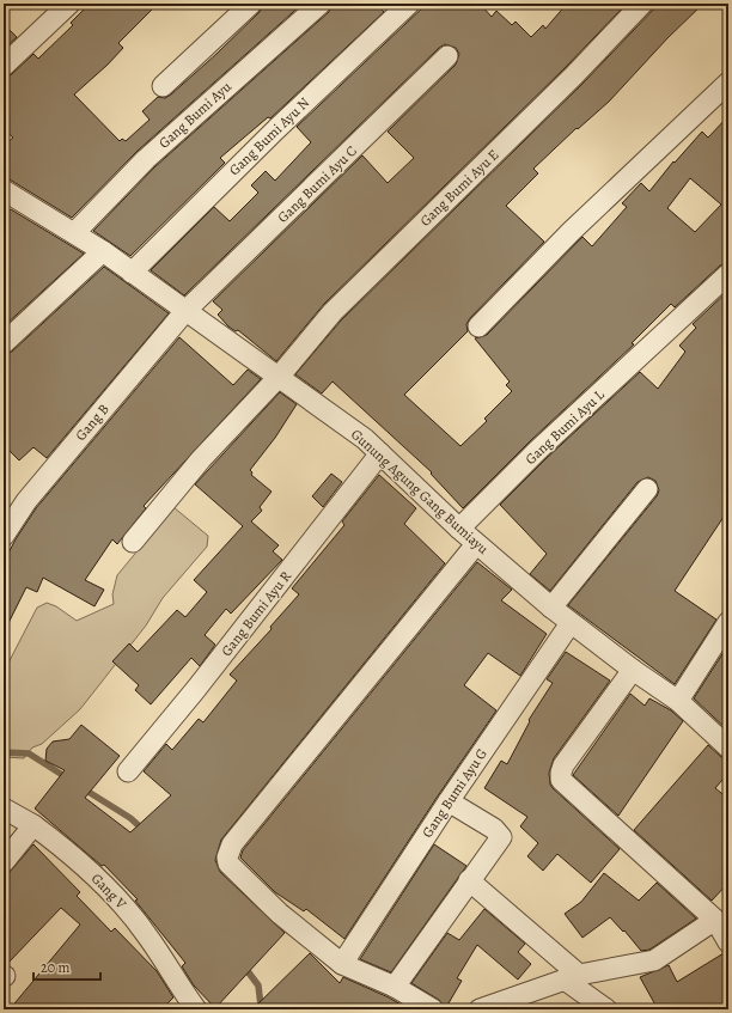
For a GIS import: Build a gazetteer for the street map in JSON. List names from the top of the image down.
{
  "streets": {
    "street": [
      "Gang Bumi Ayu",
      "Gang Bumi Ayu N",
      "Gang Bumi Ayu C",
      "Gang Bumi Ayu E",
      "Gang B",
      "Gang Bumi Ayu L",
      "Gunung Agung Gang Bumiayu",
      "Gang Bumi Ayu R",
      "Gang Bumi Ayu G",
      "Gang V"
    ]
  },
  "crossings": [
    ["Gang Bumi Ayu", "Gunung Agung Gang Bumiayu"],
    ["Gang Bumi Ayu N", "Gunung Agung Gang Bumiayu"],
    ["Gang Bumi Ayu C", "Gang B"],
    ["Gang Bumi Ayu C", "Gunung Agung Gang Bumiayu"],
    ["Gang Bumi Ayu E", "Gunung Agung Gang Bumiayu"],
    ["Gang B", "Gunung Agung Gang Bumiayu"],
    ["Gang Bumi Ayu L", "Gunung Agung Gang Bumiayu"],
    ["Gunung Agung Gang Bumiayu", "Gang Bumi Ayu R"],
    ["Gunung Agung Gang Bumiayu", "Gang Bumi Ayu G"]
  ],
  "scale_bar": "20 m"
}
